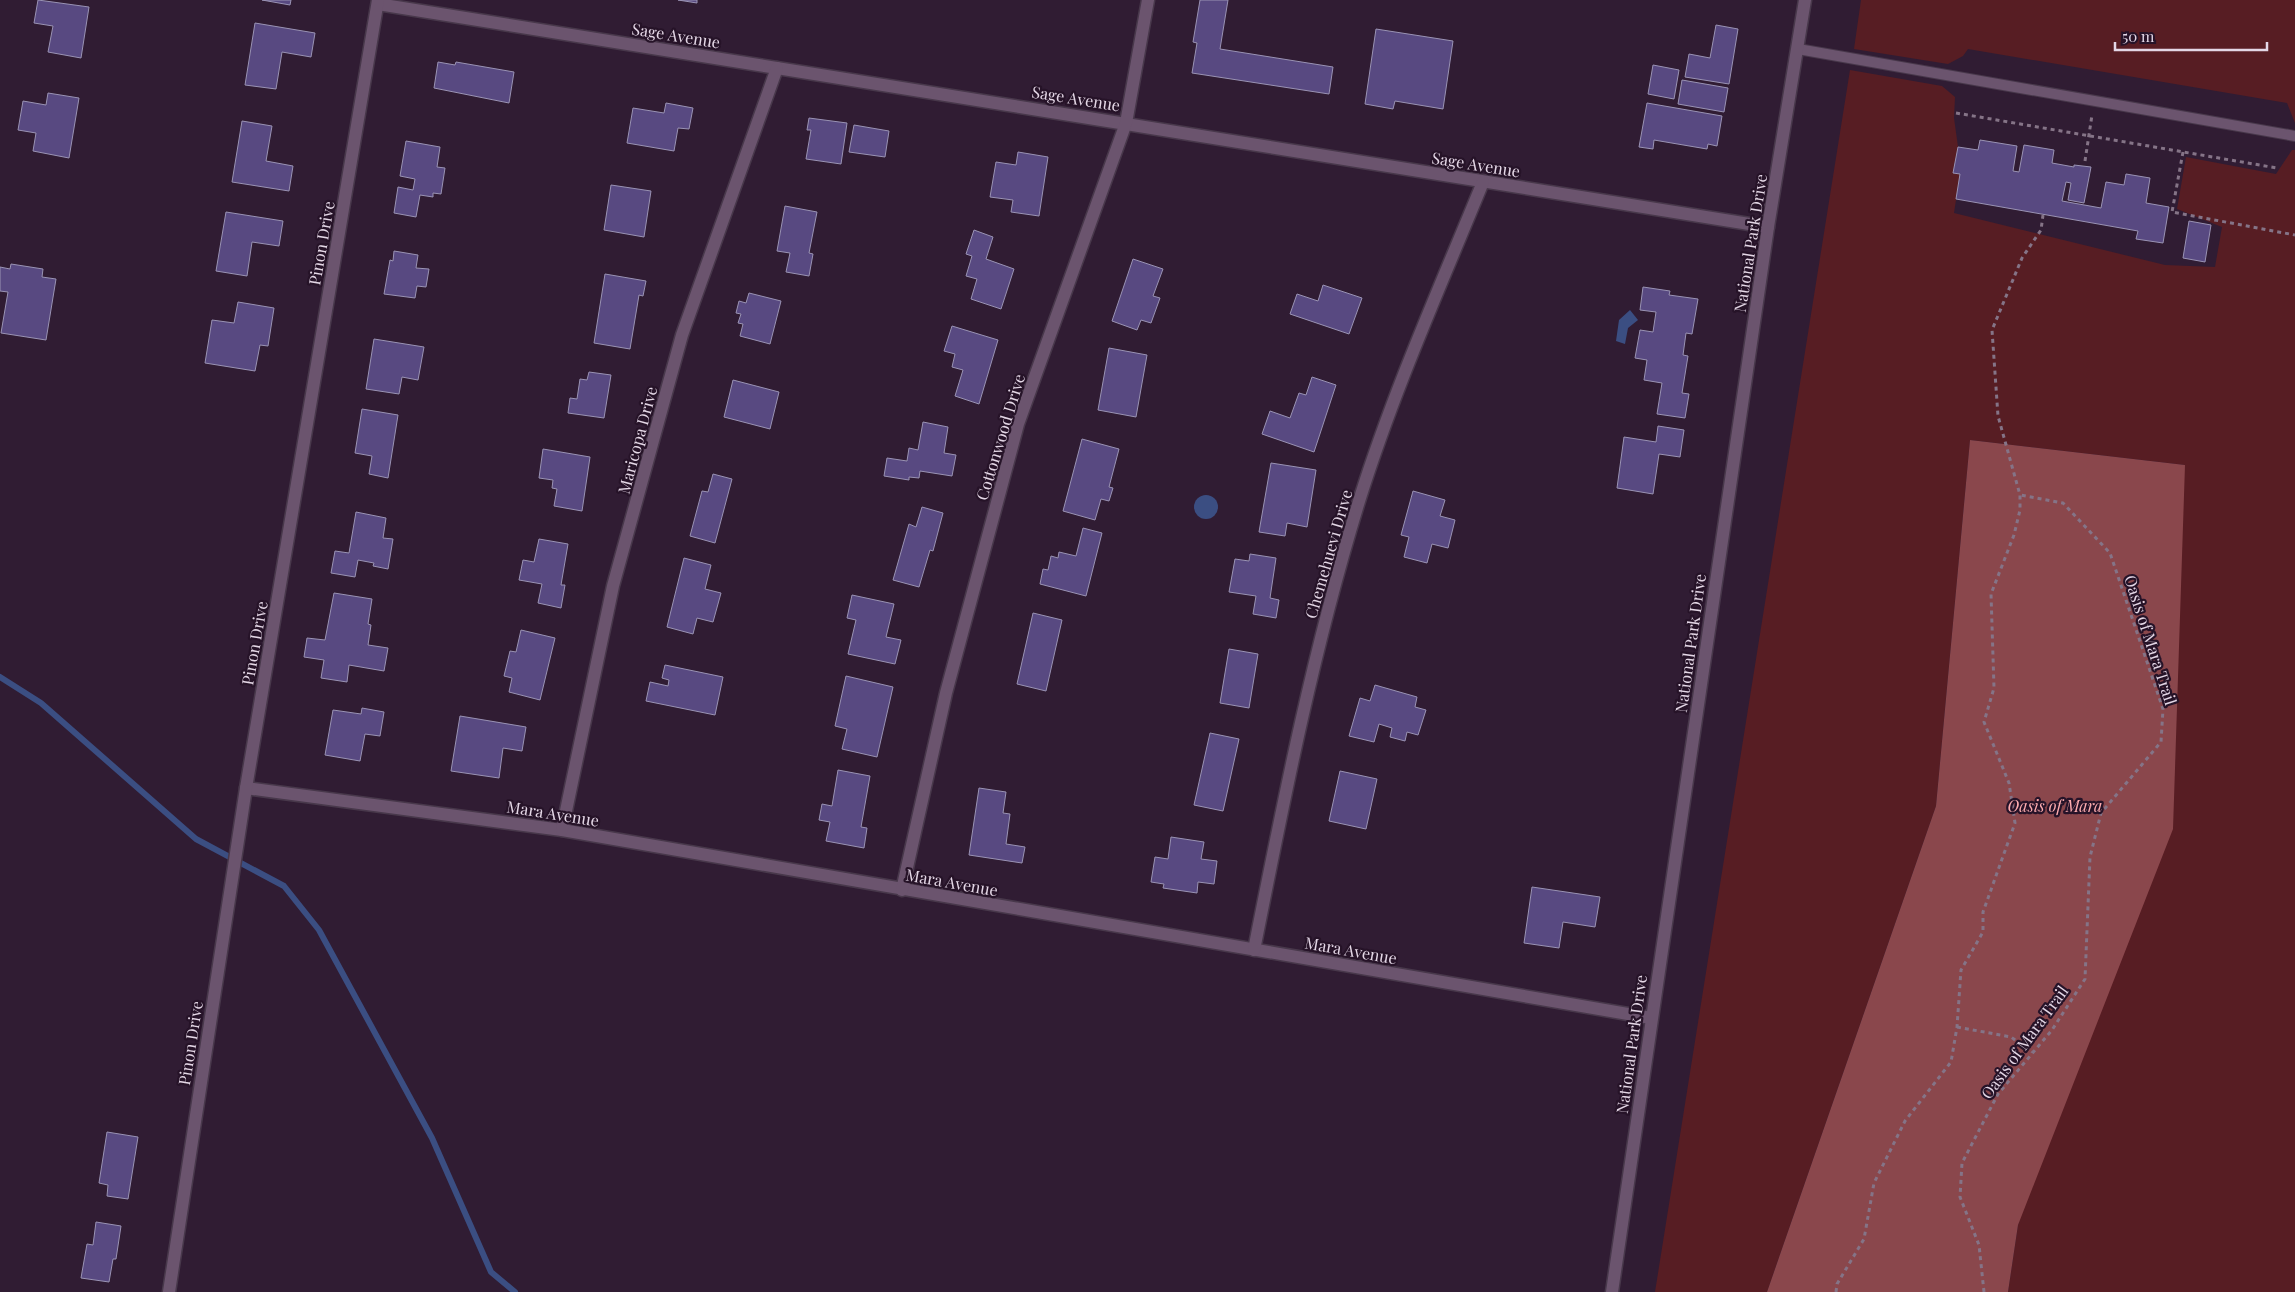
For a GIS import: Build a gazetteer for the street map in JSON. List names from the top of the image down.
{
  "streets": {
    "street": [
      "Sage Avenue",
      "Pinon Drive",
      "National Park Drive",
      "Cottonwood Drive",
      "Maricopa Drive",
      "Chemehuevi Drive",
      "Mara Avenue"
    ],
    "path": ["Oasis of Mara Trail"]
  },
  "crossings": [
    ["Sage Avenue", "Pinon Drive"],
    ["Sage Avenue", "National Park Drive"],
    ["Sage Avenue", "Cottonwood Drive"],
    ["Sage Avenue", "Maricopa Drive"],
    ["Sage Avenue", "Chemehuevi Drive"],
    ["Pinon Drive", "Mara Avenue"],
    ["National Park Drive", "Mara Avenue"],
    ["Cottonwood Drive", "Mara Avenue"],
    ["Maricopa Drive", "Mara Avenue"],
    ["Chemehuevi Drive", "Mara Avenue"]
  ],
  "parks": ["Oasis of Mara"],
  "scale_bar": "50 m"
}
